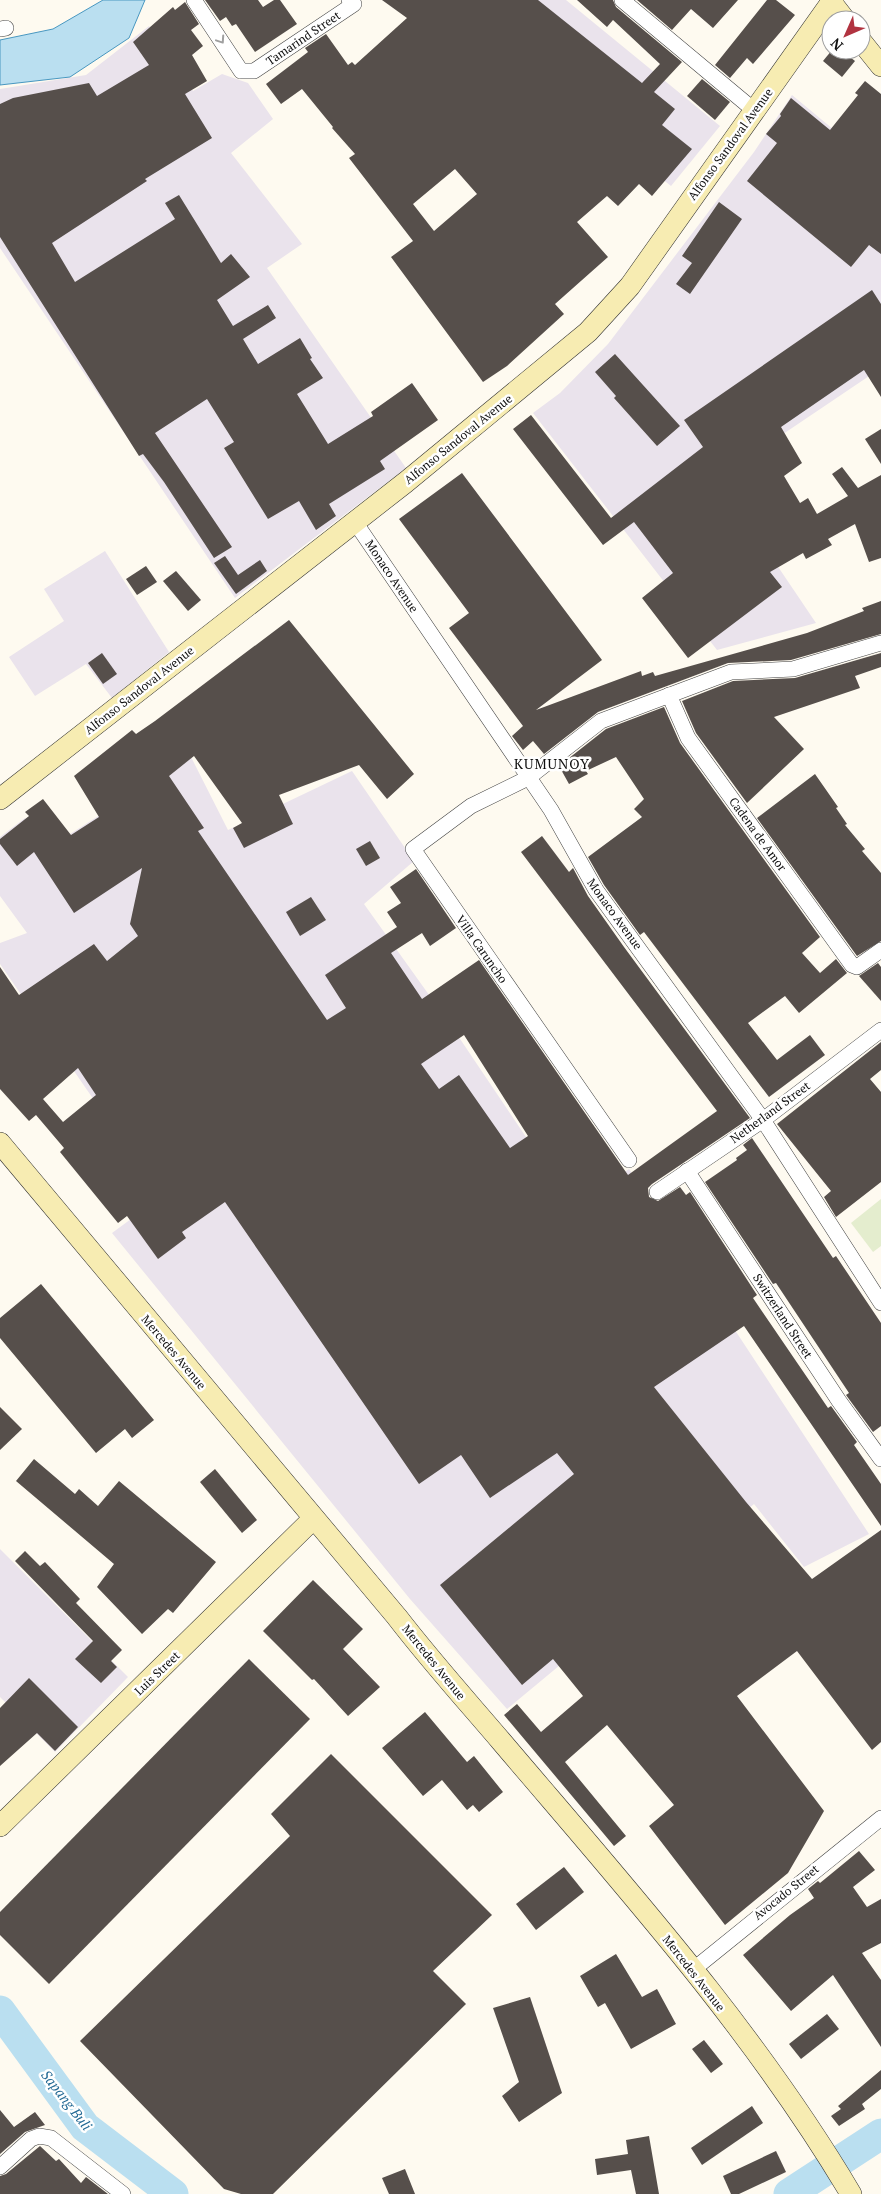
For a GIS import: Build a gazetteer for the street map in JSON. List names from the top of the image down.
{
  "streets": {
    "main road": ["Alfonso Sandoval Avenue", "Mercedes Avenue", "Luis Street"],
    "street": [
      "Tamarind Street",
      "Monaco Avenue",
      "Cadena de Amor",
      "Villa Caruncho",
      "Netherland Street",
      "Switzerland Street",
      "Avocado Street"
    ]
  },
  "crossings": [
    ["Alfonso Sandoval Avenue", "Monaco Avenue"],
    ["Monaco Avenue", "Villa Caruncho"],
    ["Monaco Avenue", "Netherland Street"],
    ["Netherland Street", "Switzerland Street"],
    ["Mercedes Avenue", "Luis Street"],
    ["Mercedes Avenue", "Avocado Street"]
  ],
  "districts": ["KUMUNOY"],
  "water": ["Sapang Buli"],
  "north": "bottom left"
}
